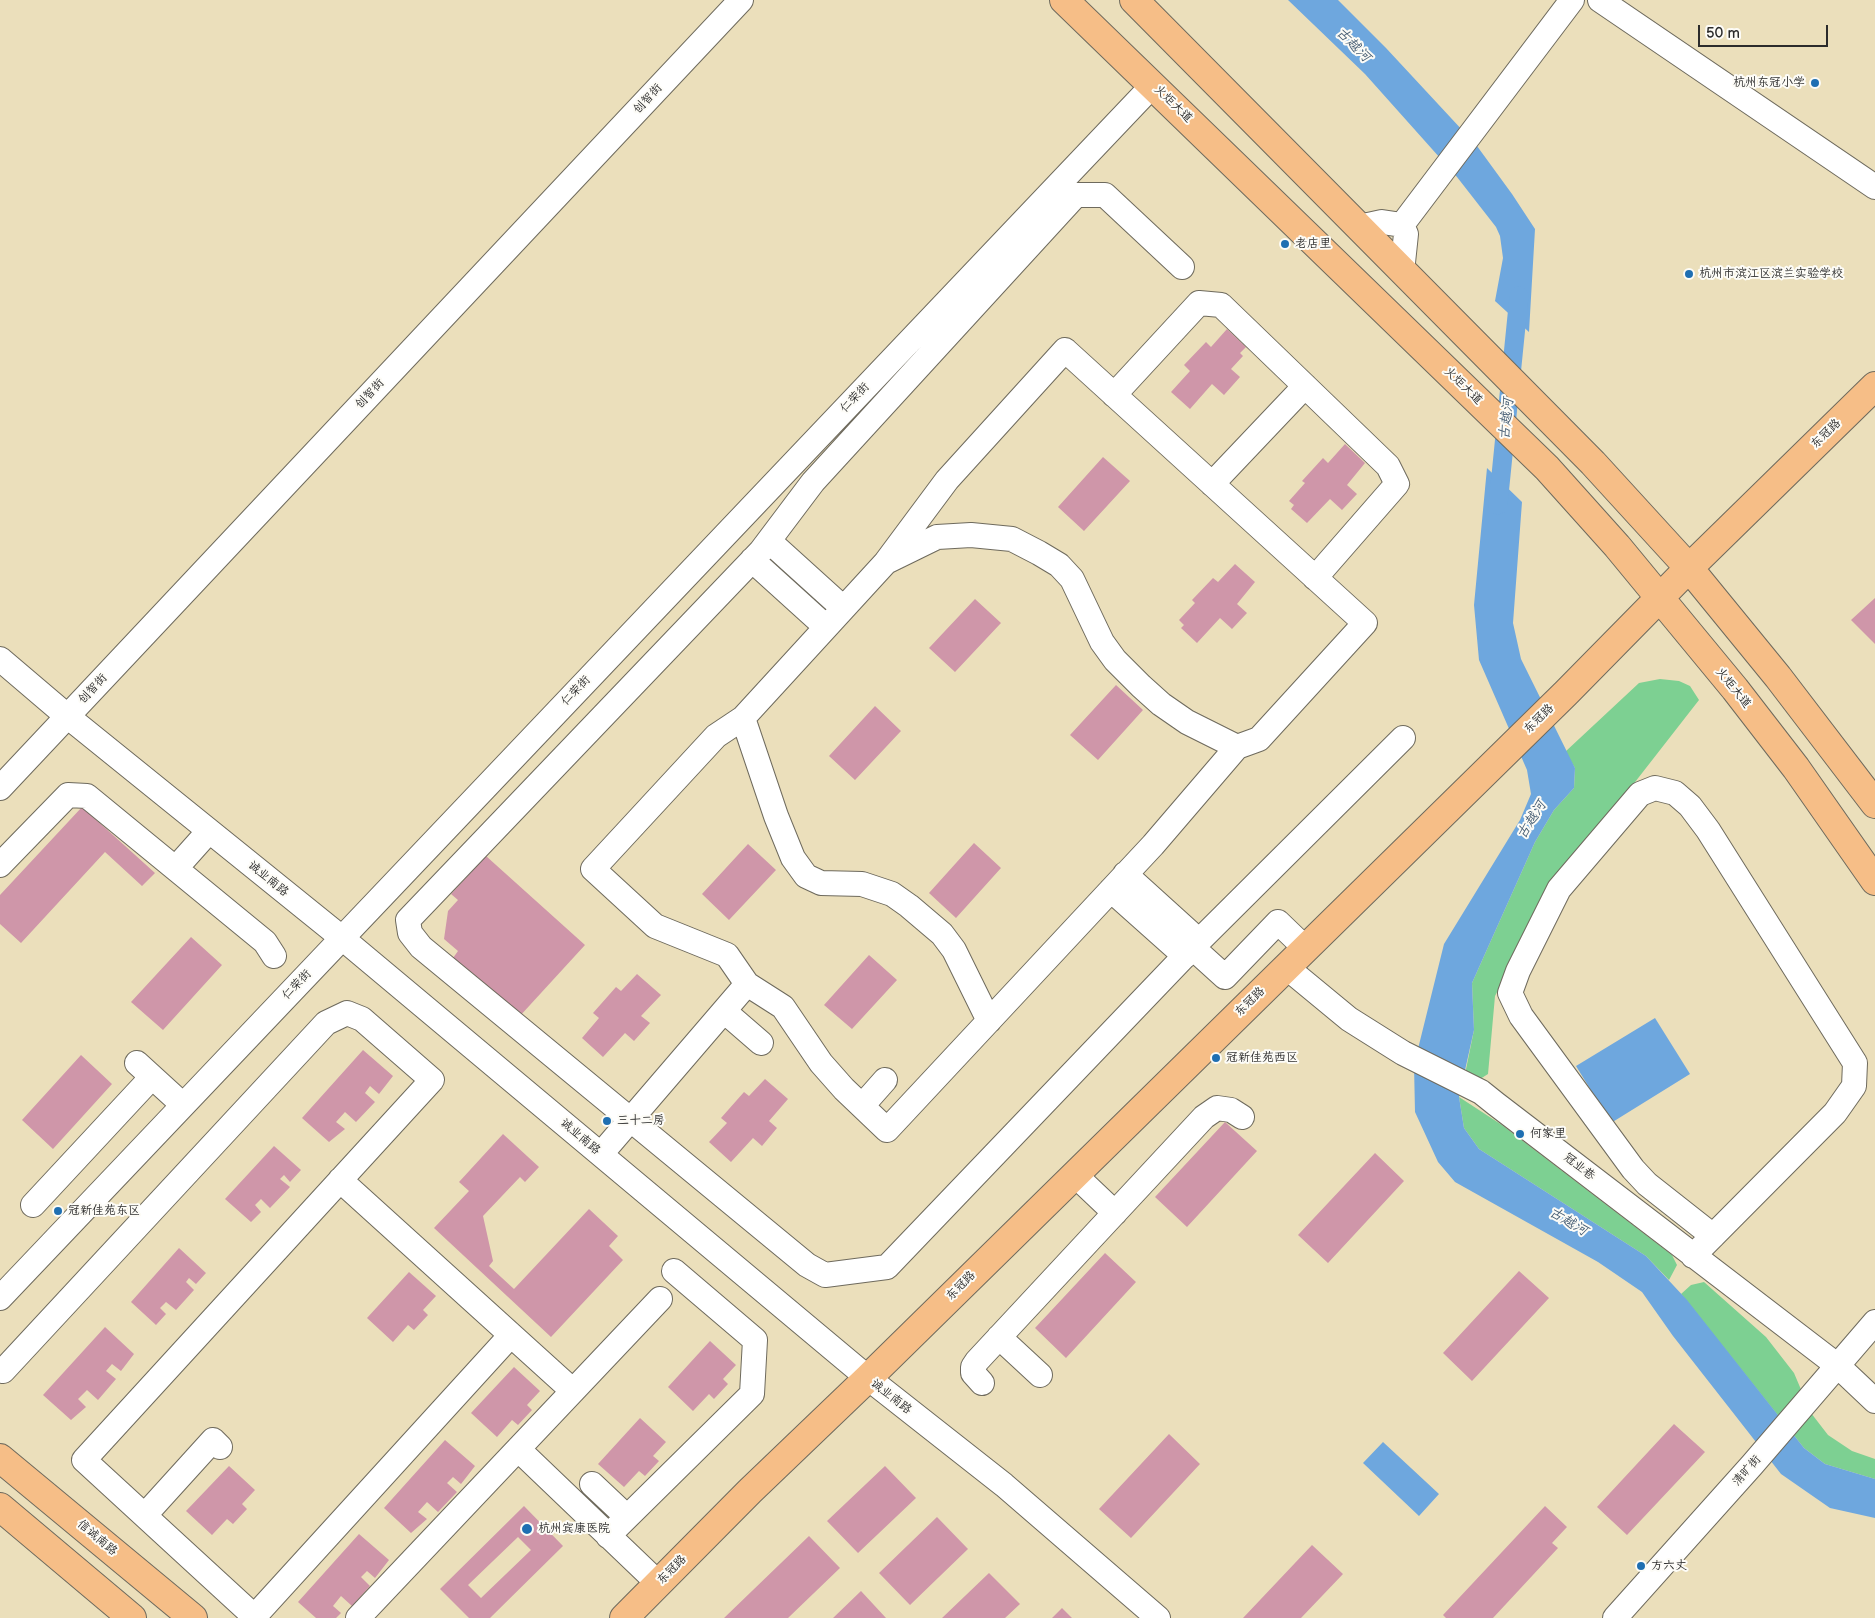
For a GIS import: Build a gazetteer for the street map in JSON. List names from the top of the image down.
{
  "streets": {
    "main road": ["火炬大道", "东冠路", "信诚南路"],
    "street": [
      "创智街",
      "仁荣街",
      "诚业南路",
      "冠业巷",
      "清旷街"
    ]
  },
  "crossings": [
    ["创智街", "诚业南路"],
    ["火炬大道", "仁荣街"],
    ["火炬大道", "东冠路"],
    ["仁荣街", "诚业南路"],
    ["东冠路", "诚业南路"],
    ["东冠路", "冠业巷"],
    ["冠业巷", "清旷街"]
  ],
  "water": ["古越河"],
  "places": [
    "杭州东冠小学",
    "老店里",
    "杭州市滨江区滨兰实验学校",
    "冠新佳苑西区",
    "三十二房",
    "何家里",
    "冠新佳苑东区",
    "杭州宾康医院",
    "方六丈"
  ],
  "scale_bar": "50 m"
}
